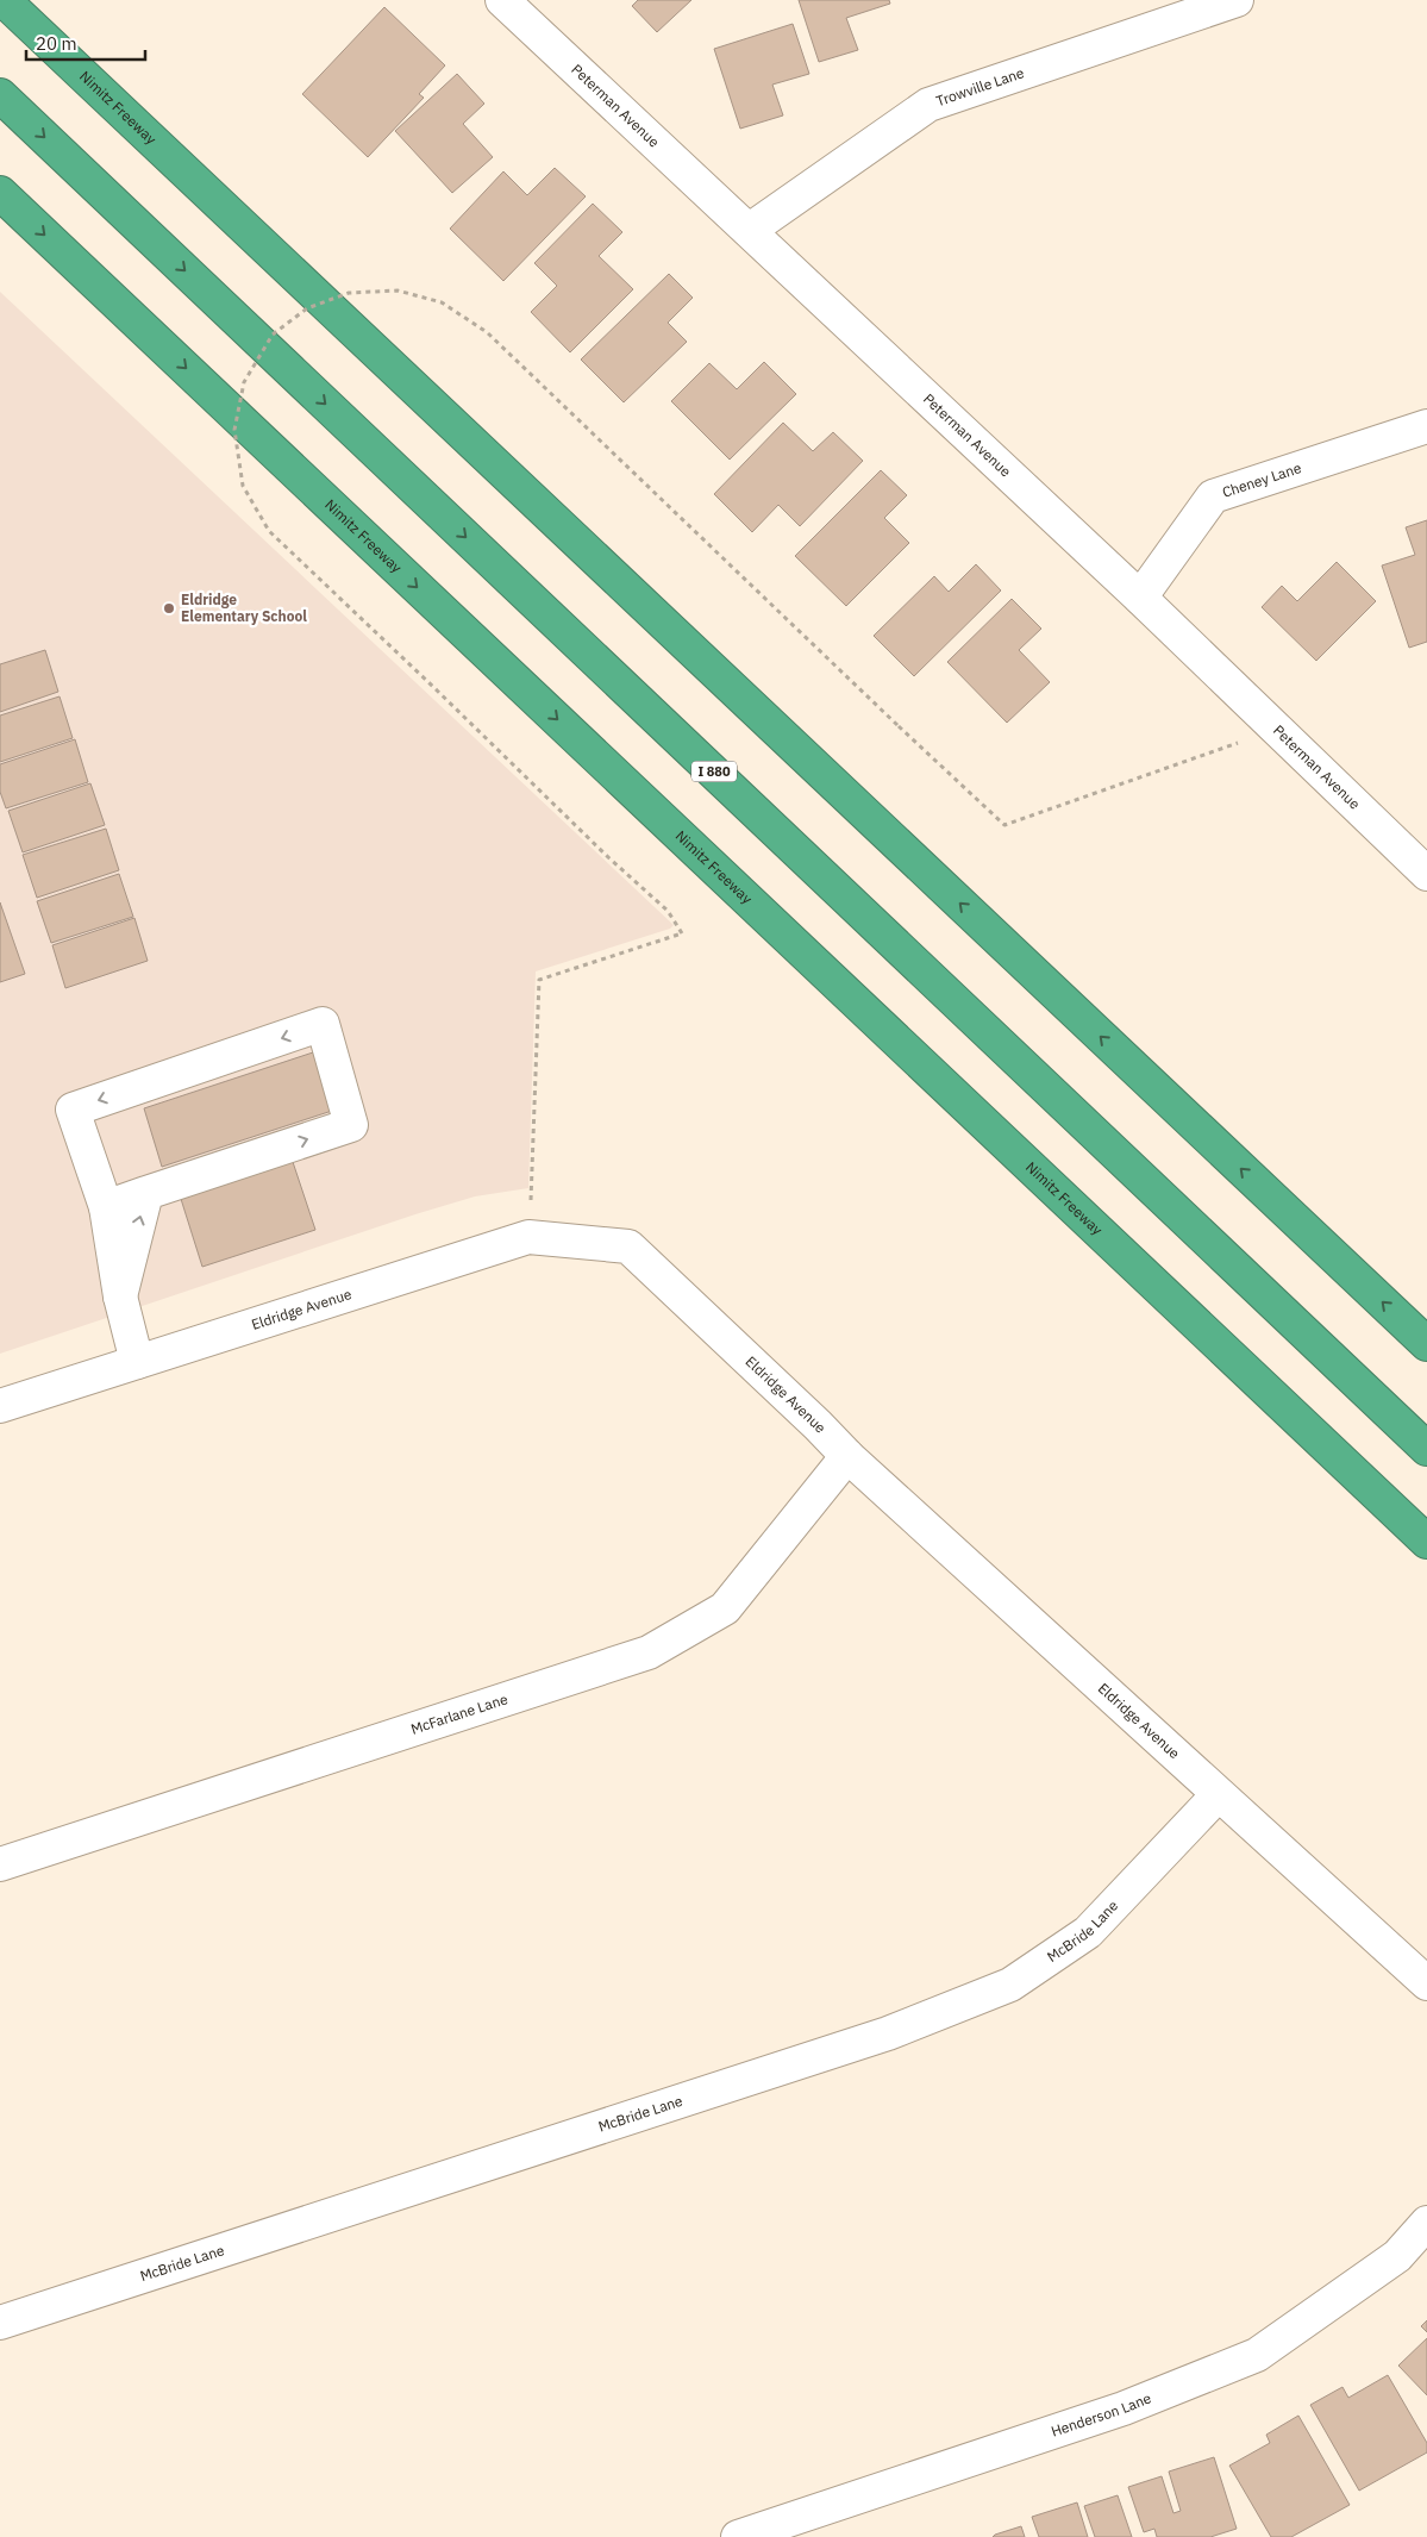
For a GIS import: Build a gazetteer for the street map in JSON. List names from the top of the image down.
{
  "streets": {
    "highway": ["Nimitz Freeway", "I 880"],
    "street": [
      "Trowville Lane",
      "Peterman Avenue",
      "Cheney Lane",
      "Eldridge Avenue",
      "McFarlane Lane",
      "McBride Lane",
      "Henderson Lane"
    ]
  },
  "crossings": [
    ["Trowville Lane", "Peterman Avenue"],
    ["Peterman Avenue", "Cheney Lane"],
    ["Eldridge Avenue", "McFarlane Lane"],
    ["Eldridge Avenue", "McBride Lane"]
  ],
  "places": ["Eldridge Elementary School"],
  "scale_bar": "20 m"
}
